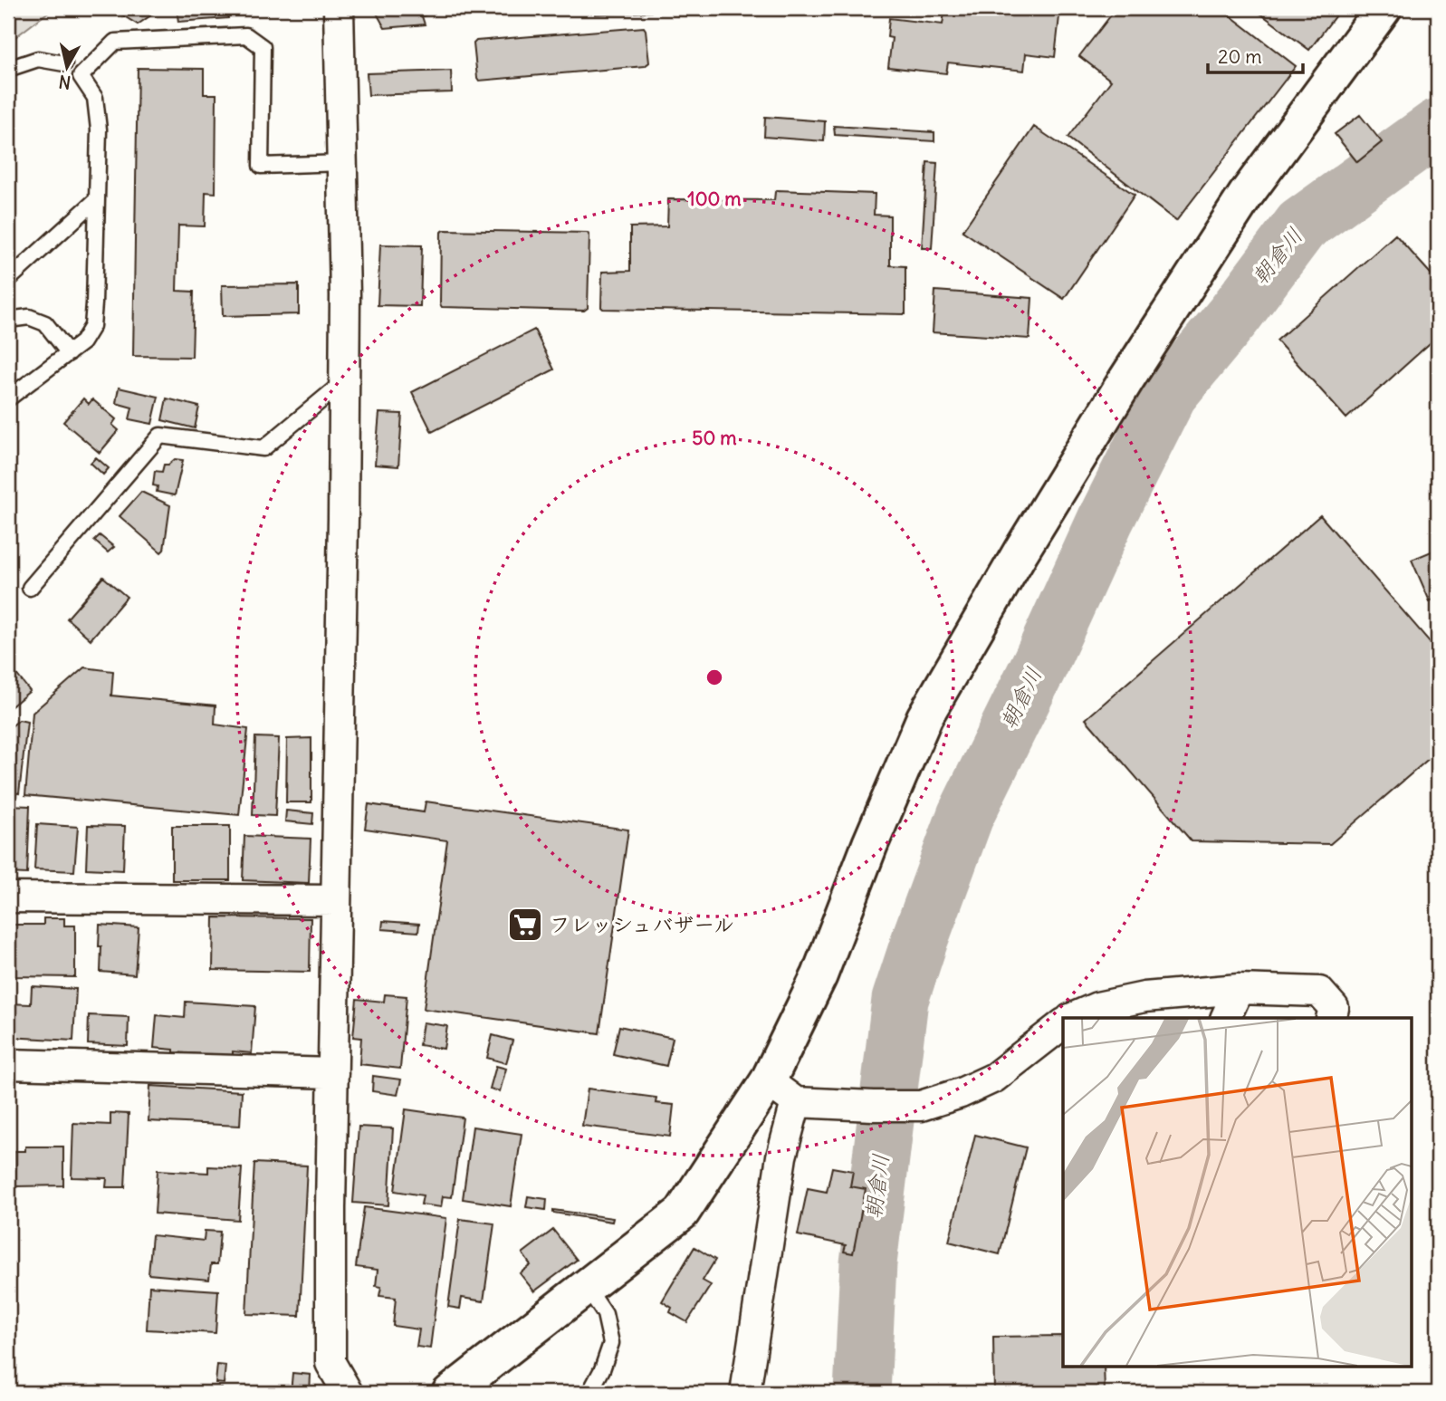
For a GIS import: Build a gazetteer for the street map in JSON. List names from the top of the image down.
{
  "water": ["朝倉川"],
  "places": {
    "supermarket": ["フレッシュバザール"]
  },
  "scale_bar": "20 m",
  "north": "bottom",
  "rings": ["100 m", "50 m"]
}
